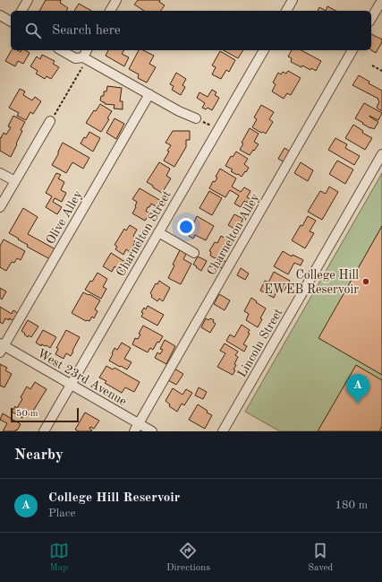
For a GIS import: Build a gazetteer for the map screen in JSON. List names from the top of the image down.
{
  "streets": {
    "street": [
      "Olive Alley",
      "Charnelton Street",
      "Charnelton Alley",
      "Lincoln Street",
      "West 23rd Avenue"
    ]
  },
  "crossings": [
    ["Olive Alley", "West 23rd Avenue"],
    ["Charnelton Street", "West 23rd Avenue"],
    ["Charnelton Alley", "West 23rd Avenue"]
  ],
  "places": ["College Hill EWEB Reservoir"],
  "scale_bar": "50 m",
  "page": {
    "search": "Search here",
    "pins": "A",
    "scale": "50 m",
    "heading": "Nearby",
    "list": [
      {
        "mark": "A",
        "name": "College Hill Reservoir",
        "note": "Place",
        "value": "180 m"
      }
    ],
    "nav": ["Map", "Directions", "Saved"]
  }
}
